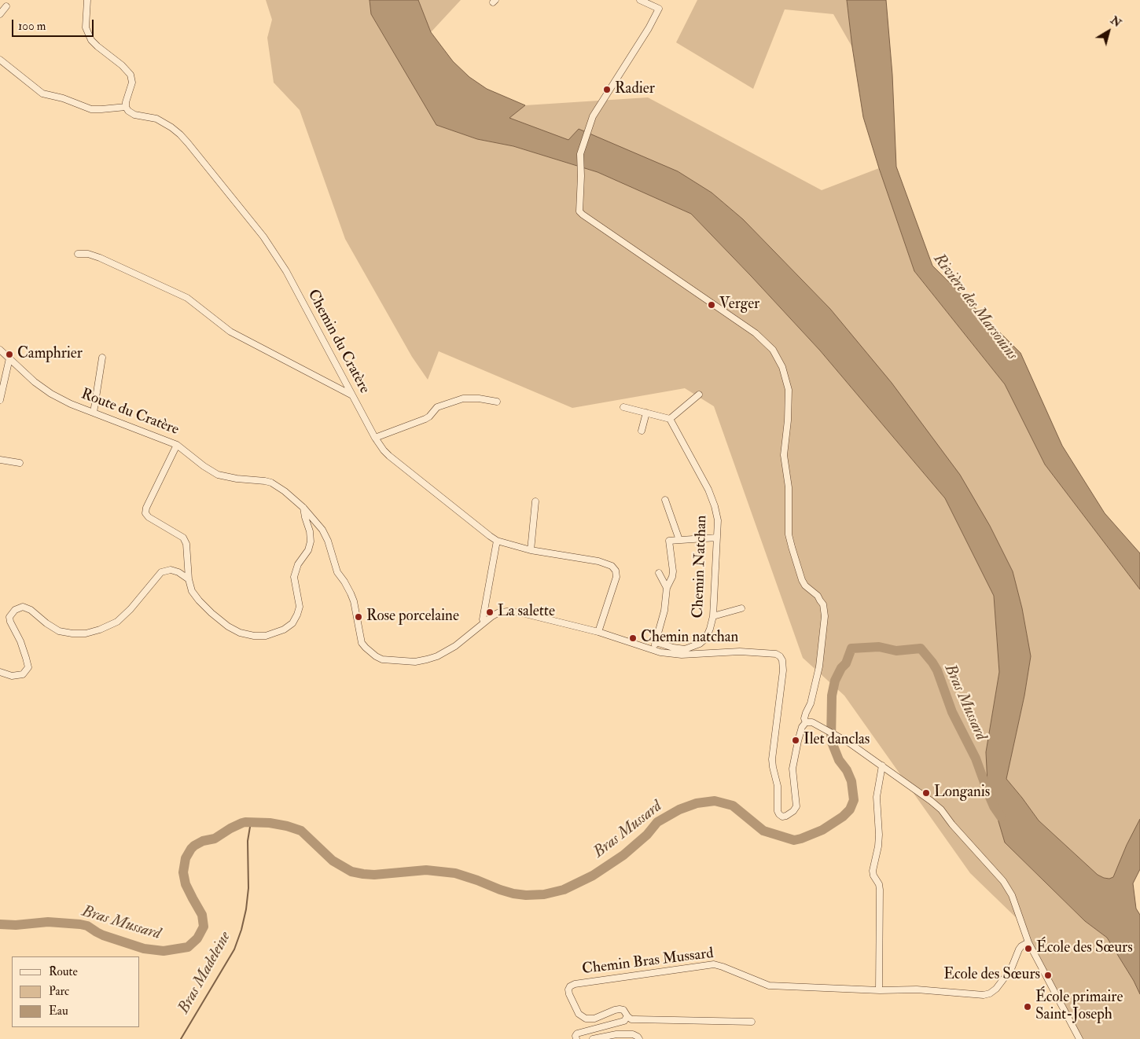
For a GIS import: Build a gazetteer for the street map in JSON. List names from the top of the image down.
{
  "streets": {
    "street": [
      "Chemin du Cratère",
      "Route du Cratère",
      "Chemin Natchan",
      "Chemin Bras Mussard"
    ]
  },
  "crossings": [
    ["Chemin du Cratère", "Route du Cratère"]
  ],
  "water": ["Rivière des Marsouins", "Bras Mussard", "Bras Madeleine"],
  "places": [
    "Radier",
    "Verger",
    "Camphrier",
    "La salette",
    "Rose porcelaine",
    "Chemin natchan",
    "Ilet danclas",
    "Longanis",
    "École des Sœurs",
    "Ecole des Sœurs",
    "École primaire Saint-Joseph"
  ],
  "legend": ["Route", "Parc", "Eau"],
  "scale_bar": "100 m",
  "north": "top right"
}
